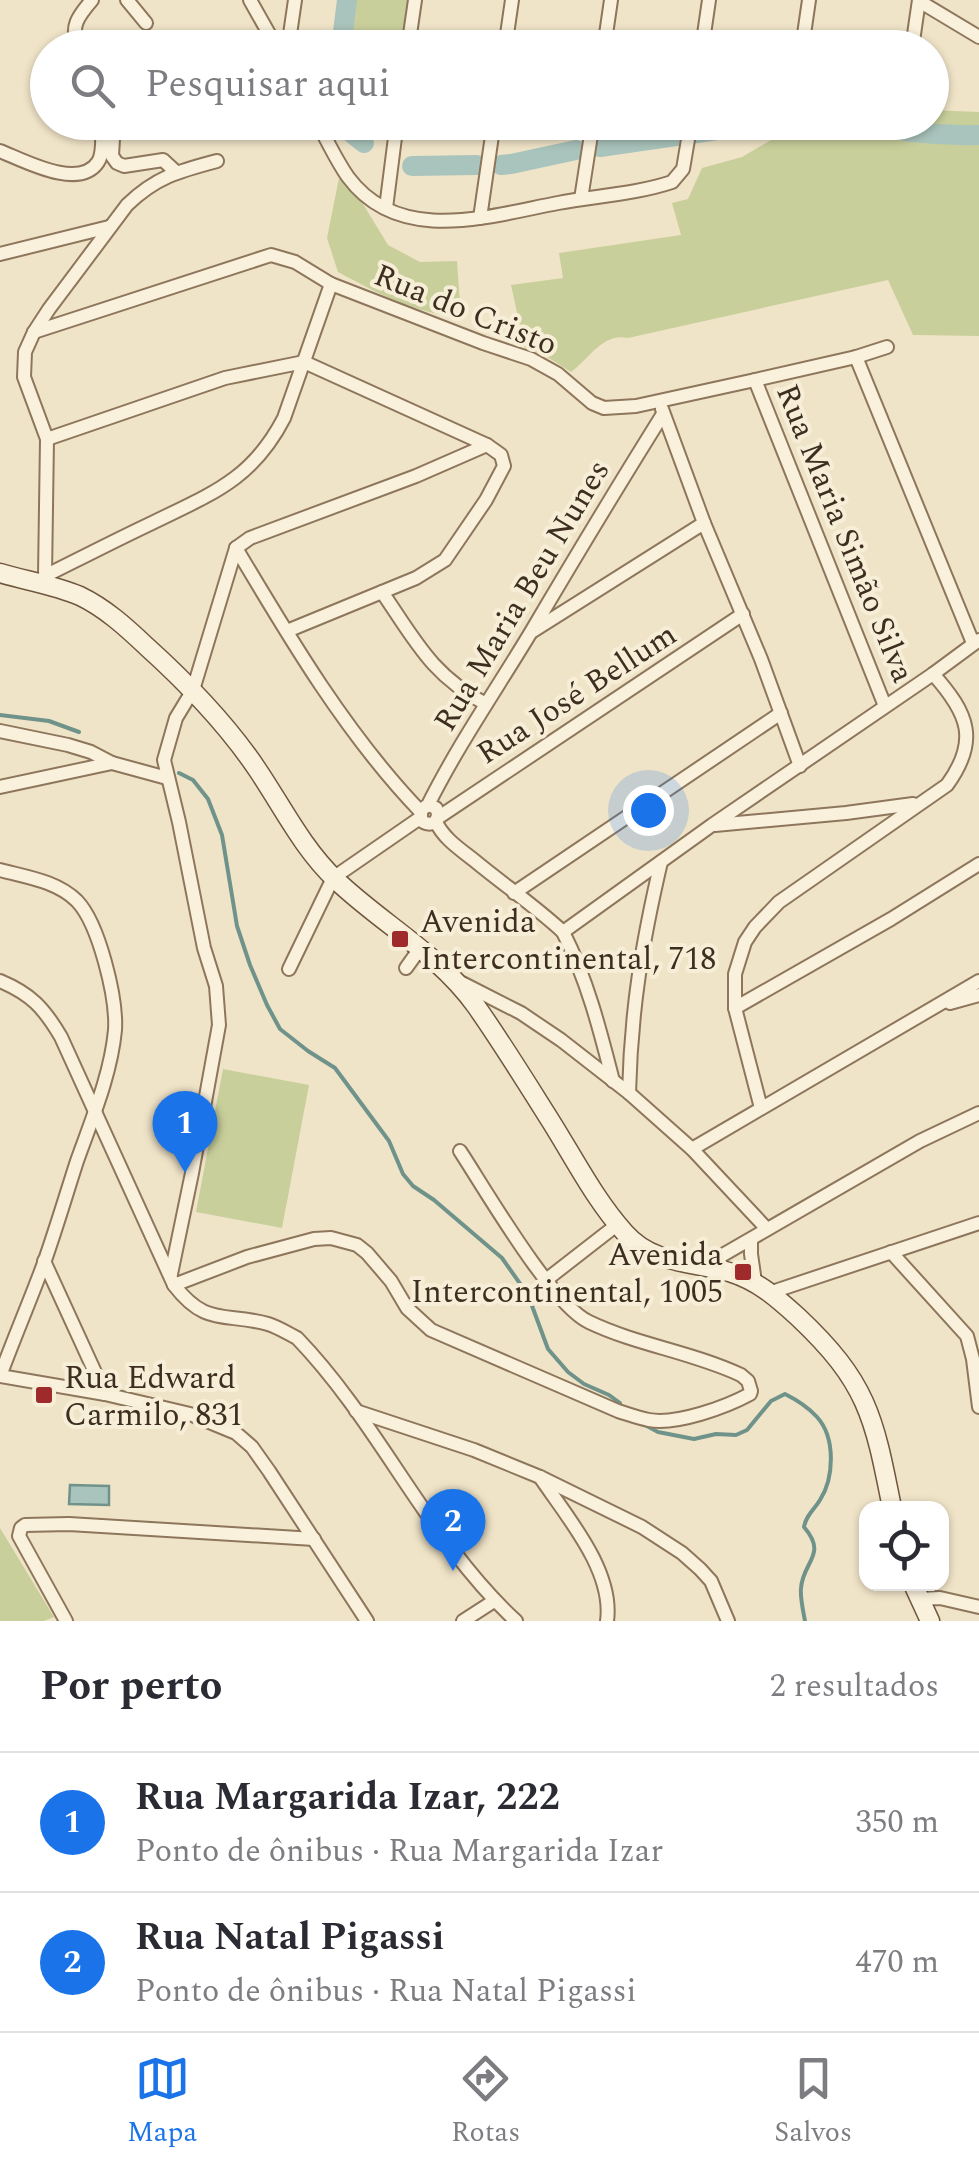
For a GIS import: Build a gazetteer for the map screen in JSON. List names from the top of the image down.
{
  "streets": {
    "street": [
      "Rua do Cristo",
      "Rua Maria Simão Silva",
      "Rua Maria Beu Nunes",
      "Rua José Bellum"
    ]
  },
  "crossings": [
    ["Rua do Cristo", "Rua Maria Simão Silva"],
    ["Rua do Cristo", "Rua Maria Beu Nunes"]
  ],
  "places": {
    "transit": ["Avenida Intercontinental, 718", "Avenida Intercontinental, 1005", "Rua Edward Carmilo, 831"]
  },
  "page": {
    "search": "Pesquisar aqui",
    "pins": ["1", "2"],
    "heading": ["Por perto", "2 resultados"],
    "list": [
      {
        "mark": "1",
        "name": "Rua Margarida Izar, 222",
        "note": "Ponto de ônibus · Rua Margarida Izar",
        "value": "350 m"
      },
      {
        "mark": "2",
        "name": "Rua Natal Pigassi",
        "note": "Ponto de ônibus · Rua Natal Pigassi",
        "value": "470 m"
      }
    ],
    "nav": ["Mapa", "Rotas", "Salvos"]
  }
}
